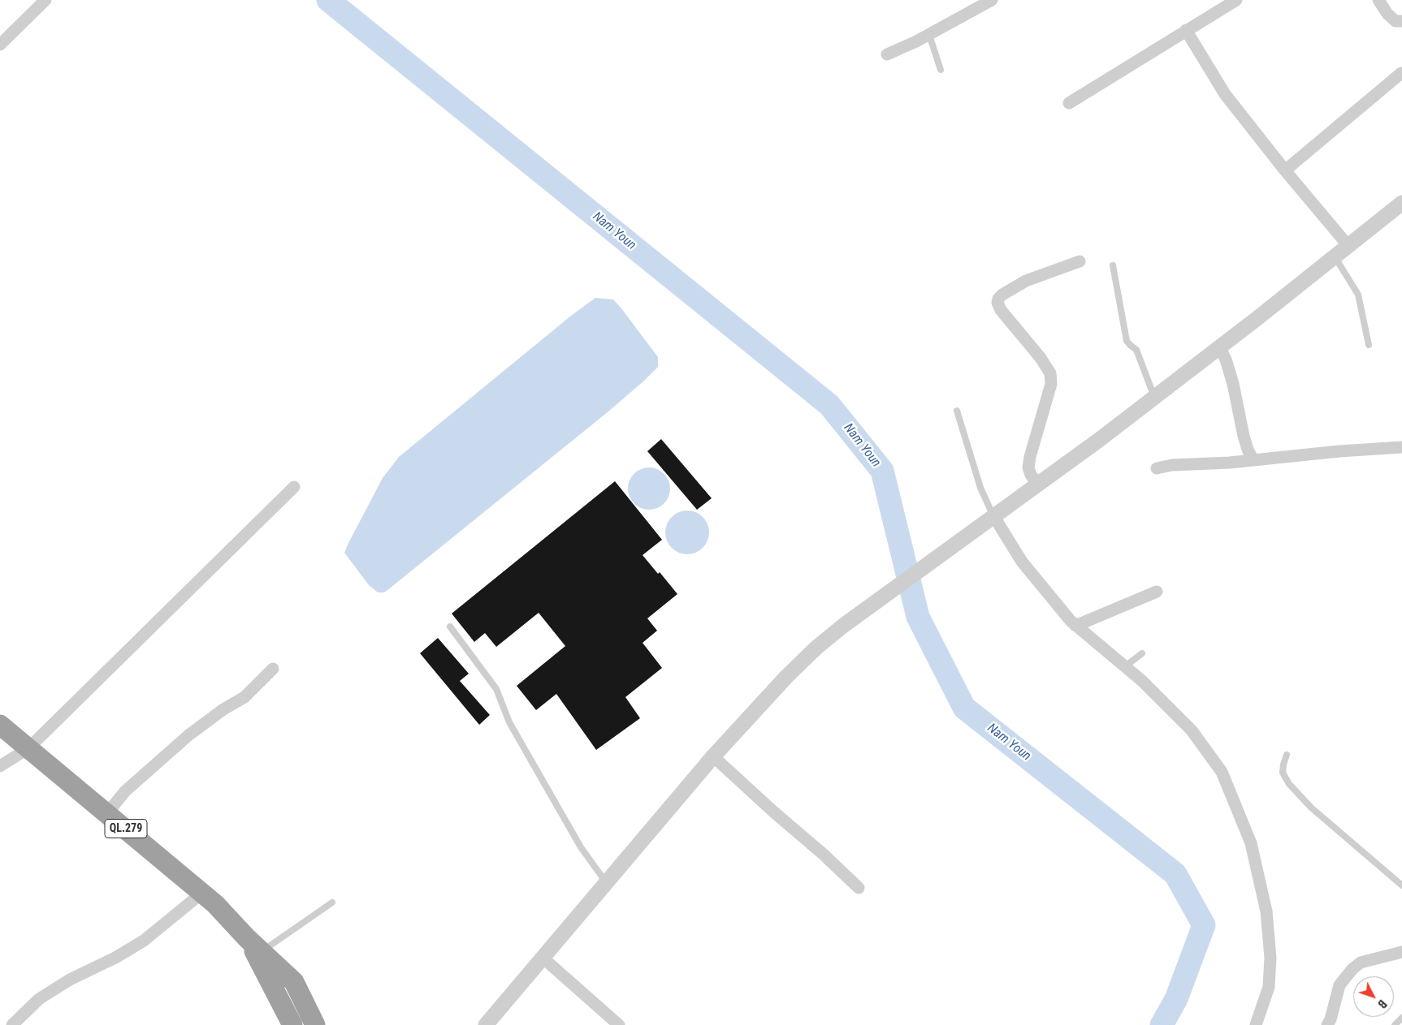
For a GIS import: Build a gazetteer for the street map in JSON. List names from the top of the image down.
{
  "streets": {
    "highway": ["QL.279"]
  },
  "water": ["Nam Youn"],
  "north": "bottom right"
}
